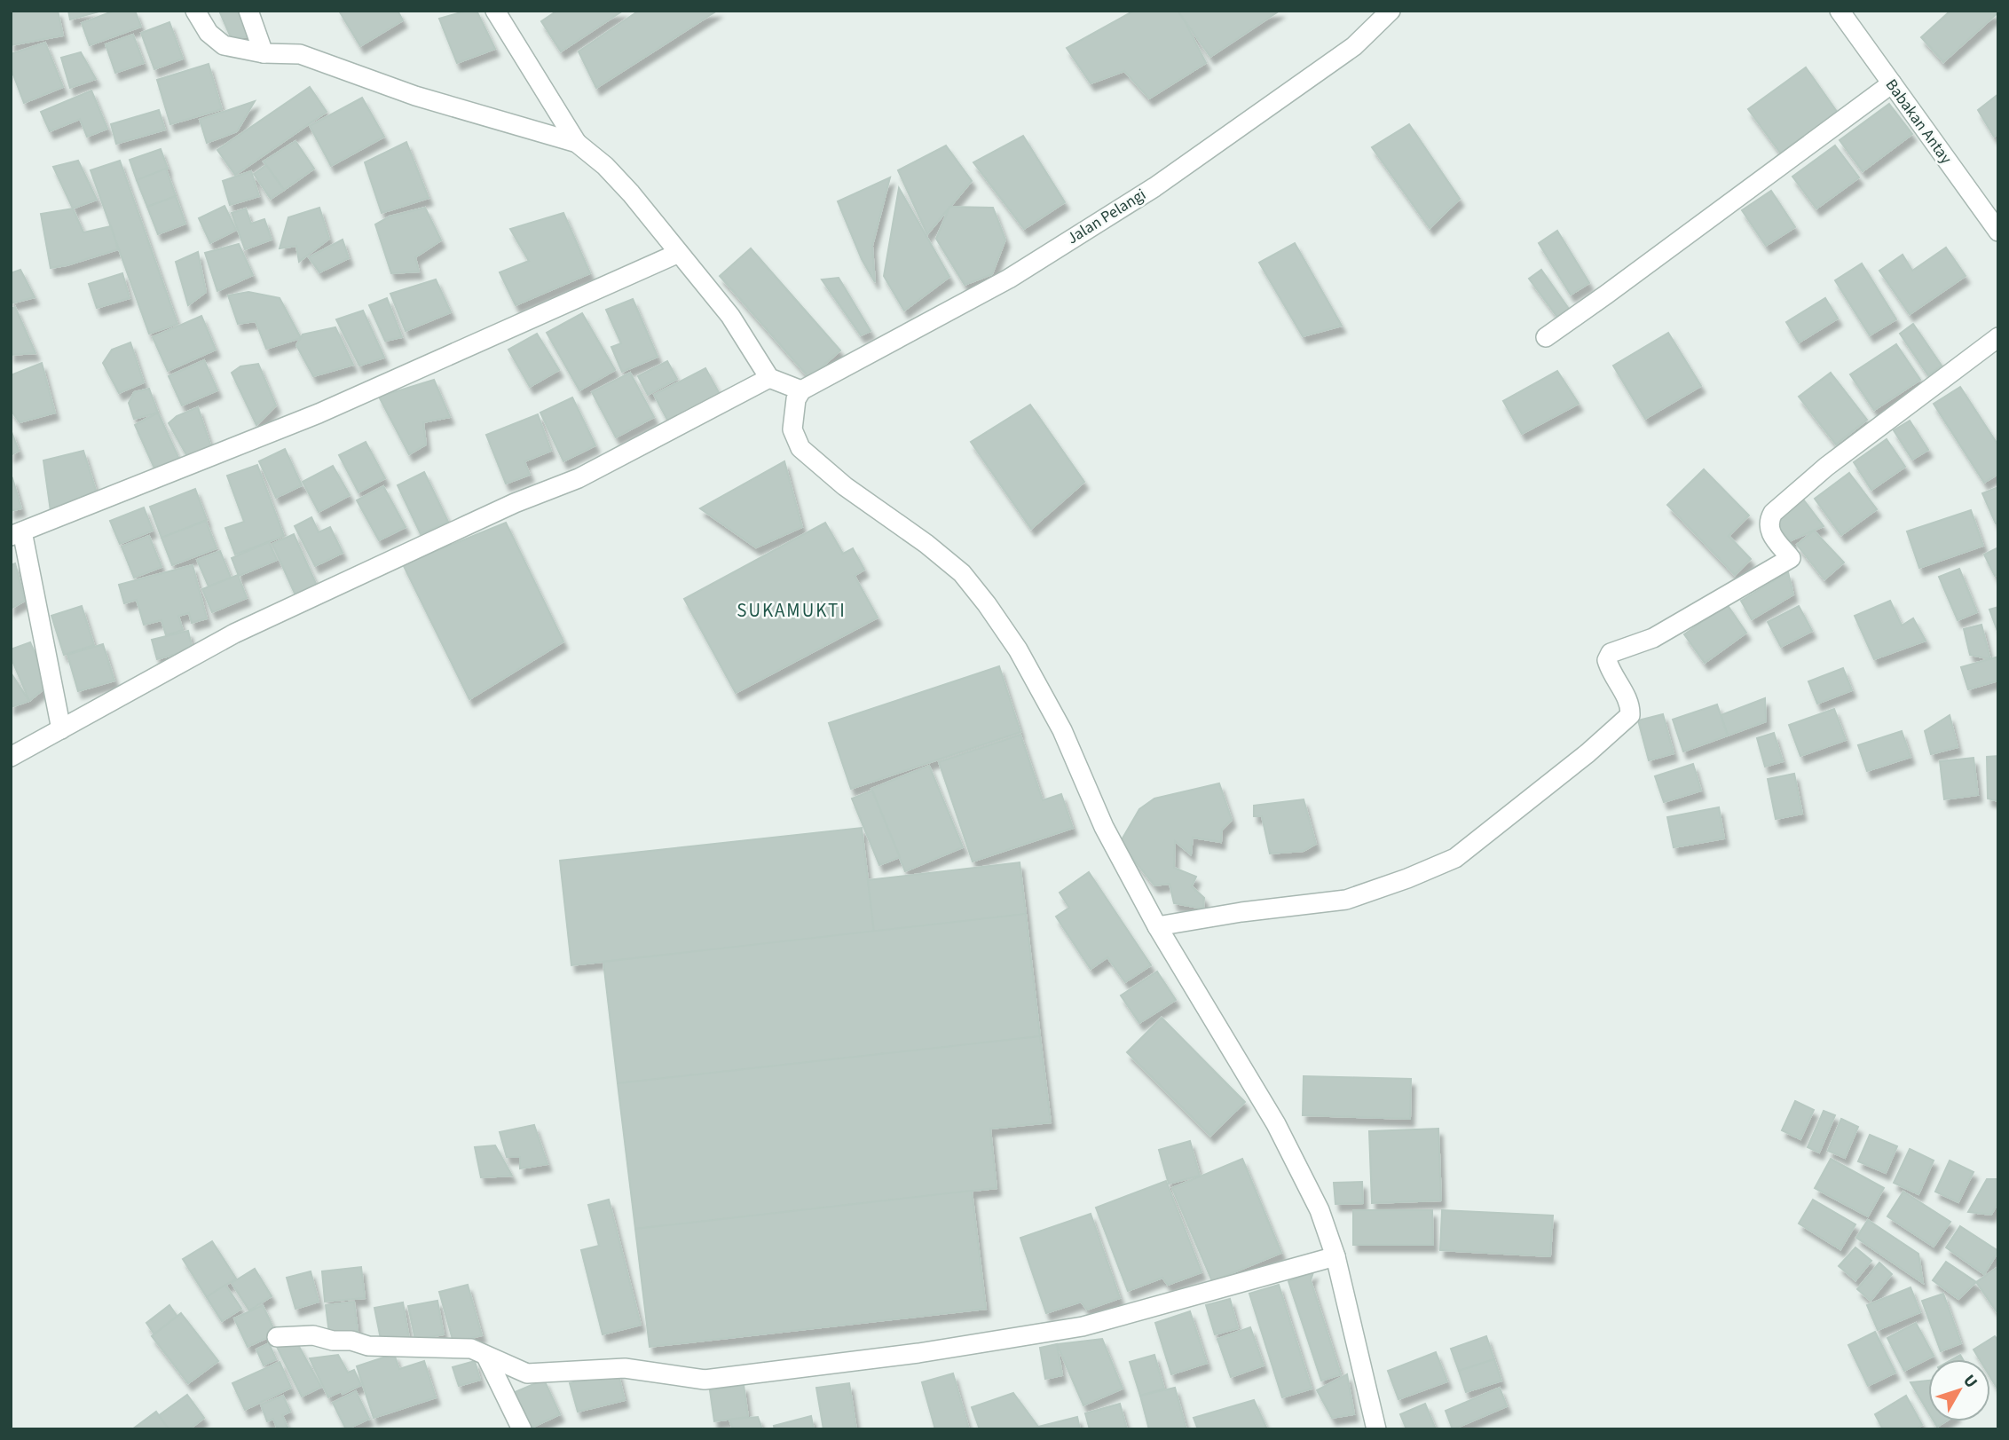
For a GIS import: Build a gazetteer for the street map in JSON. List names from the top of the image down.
{
  "streets": {
    "street": ["Babakan Antay", "Jalan Pelangi"]
  },
  "districts": ["SUKAMUKTI"],
  "north": "top right"
}
